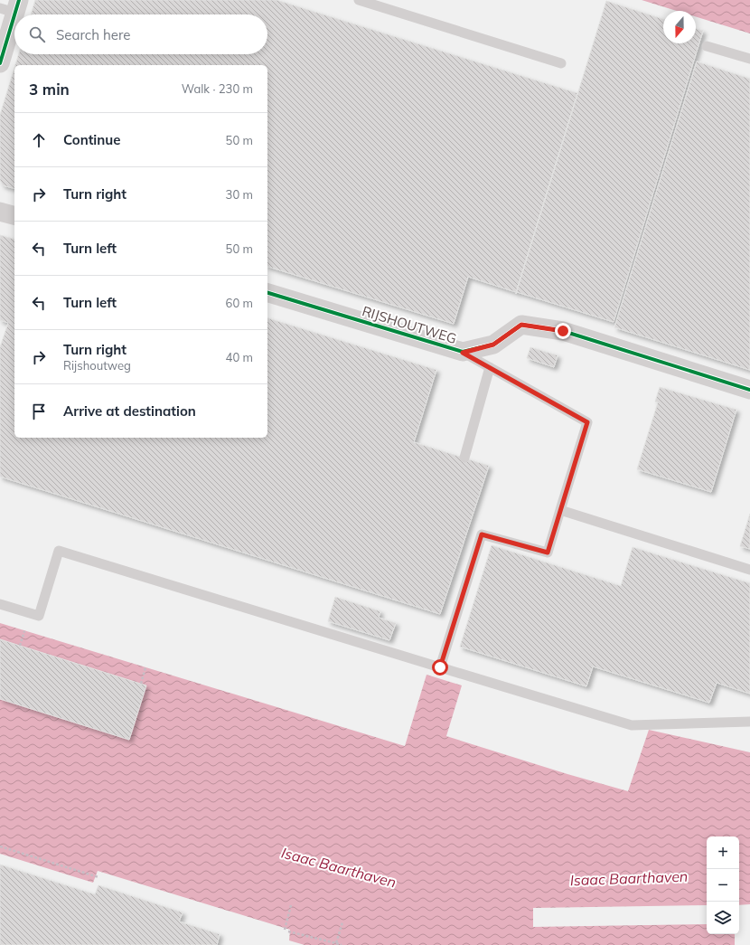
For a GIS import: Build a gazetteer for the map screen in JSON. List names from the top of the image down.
{
  "streets": {
    "street": ["RIJSHOUTWEG"]
  },
  "water": ["Isaac Baarthaven"],
  "north": "bottom",
  "page": {
    "search": "Search here",
    "heading": ["3 min", "Walk · 230 m"],
    "list": [
      ["Continue", "50 m"],
      ["Turn right", "30 m"],
      ["Turn left", "50 m"],
      ["Turn left", "60 m"],
      ["Turn right", "Rijshoutweg", "40 m"],
      "Arrive at destination"
    ],
    "map_buttons": ["+", "−"]
  }
}
